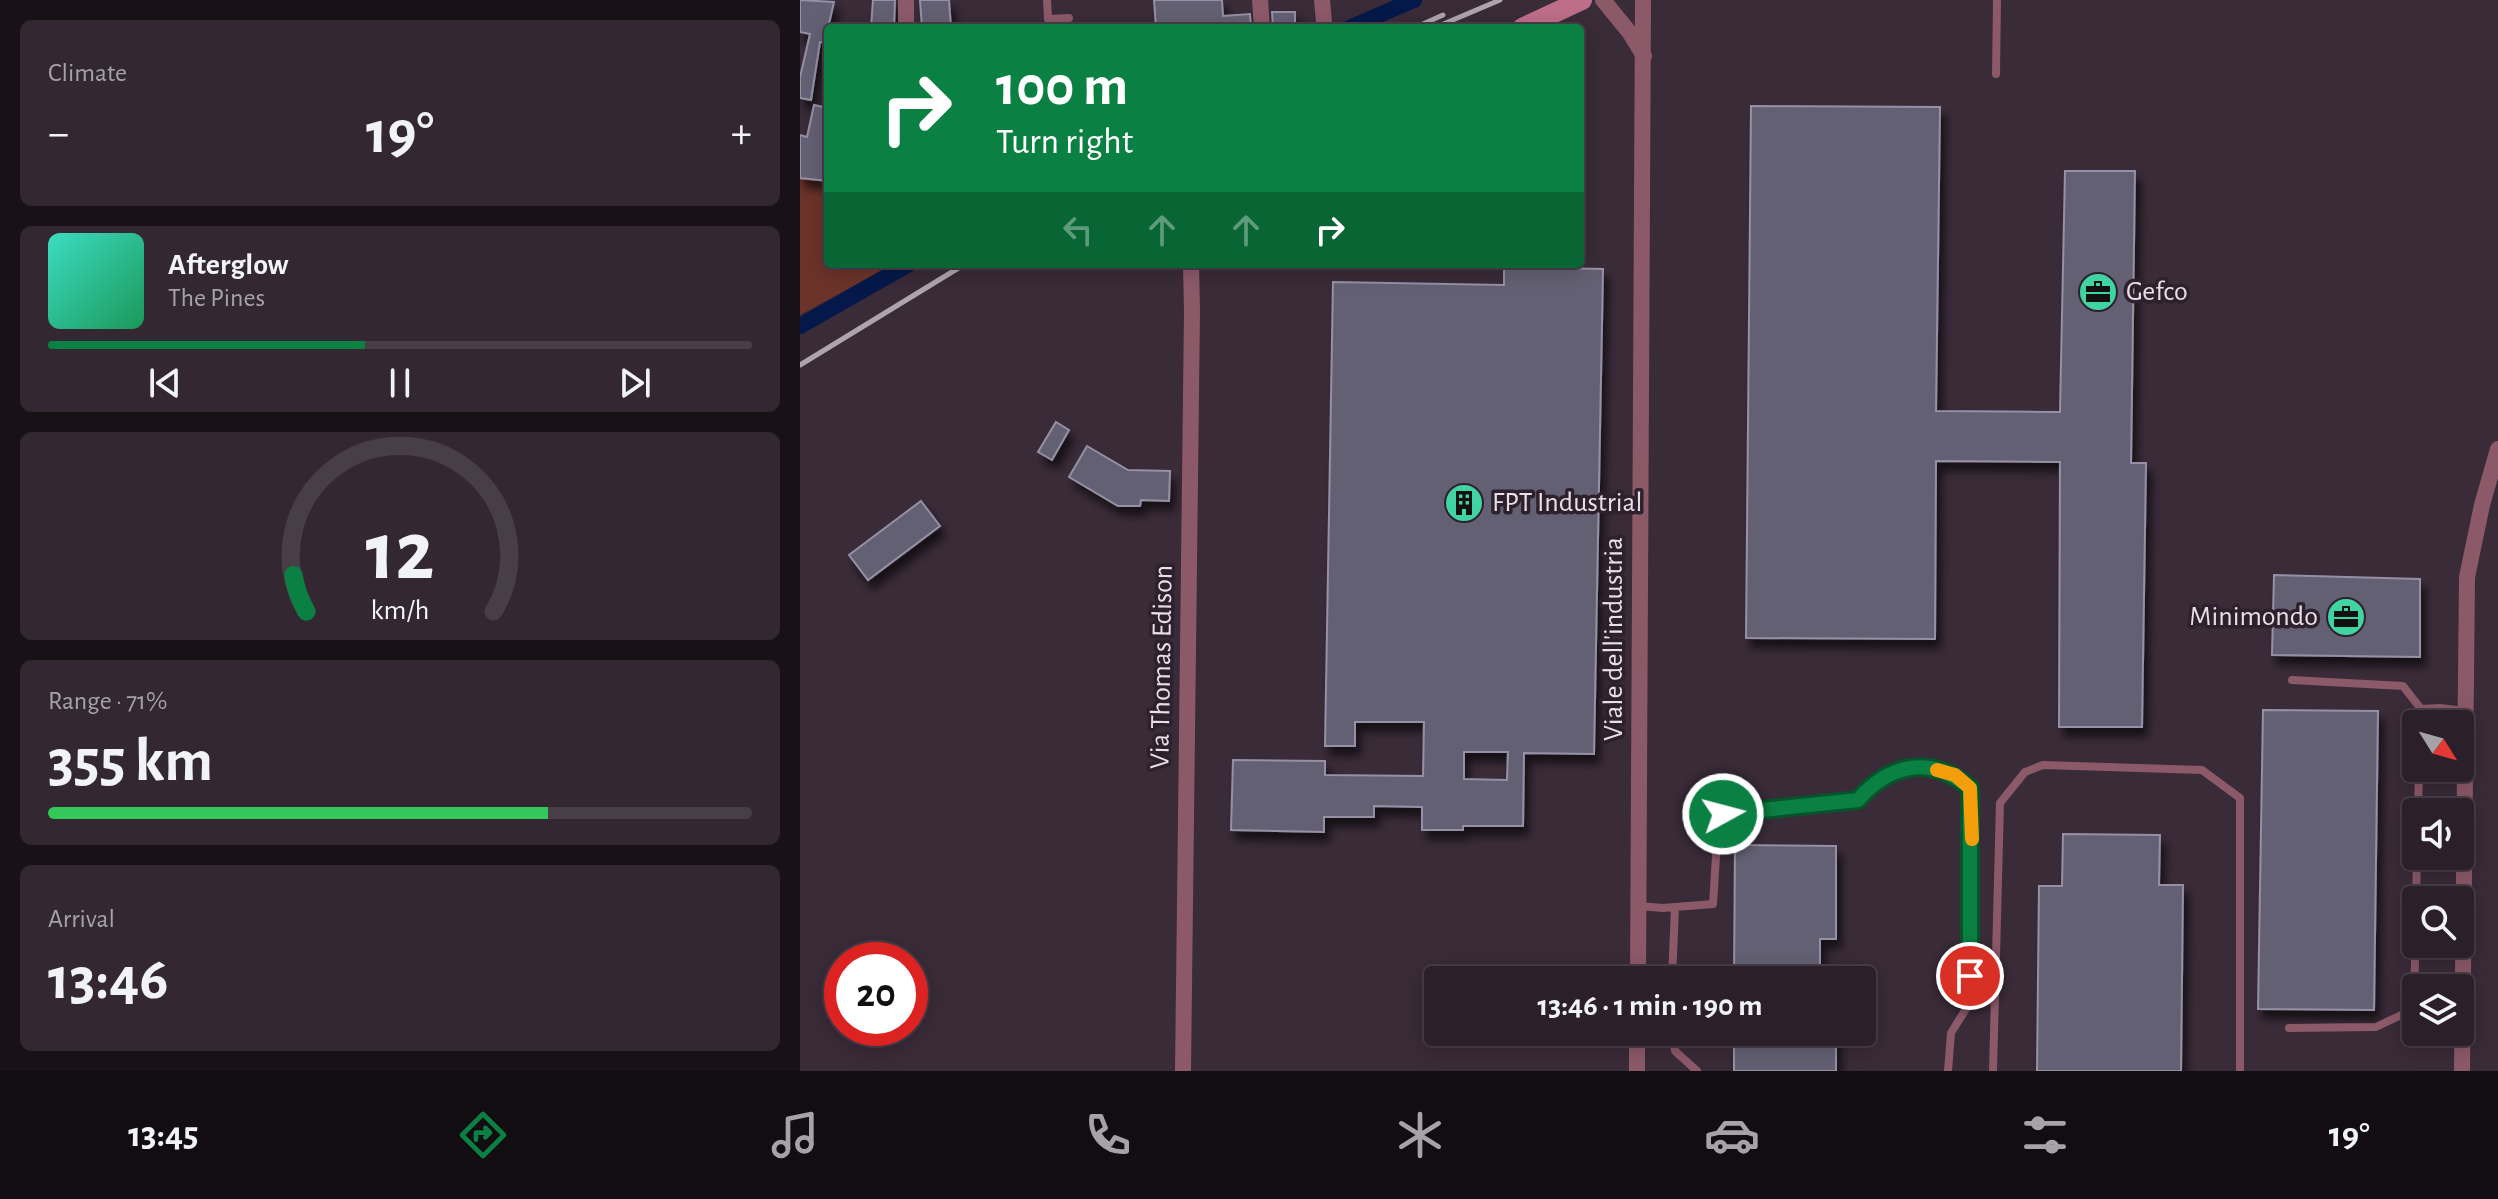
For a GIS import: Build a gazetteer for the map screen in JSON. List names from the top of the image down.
{
  "streets": {
    "street": ["Viale dell'industria", "Via Thomas Edison"]
  },
  "places": {
    "office": ["Gefco", "Minimondo"],
    "building": ["FPT Industrial"]
  },
  "north": "bottom right",
  "page": {
    "tile": [
      "Climate",
      ["Range · 71%", "355 km"],
      ["Arrival", "13:46"]
    ],
    "turn": ["100 m", "Turn right"],
    "heat": ["−", "19°", "+"],
    "song": ["Afterglow", "The Pines"],
    "limit": "20",
    "trip": "13:46 · 1 min · 190 m",
    "tabs": ["13:45", "19°"],
    "gauge": ["12", "km/h"]
  }
}
